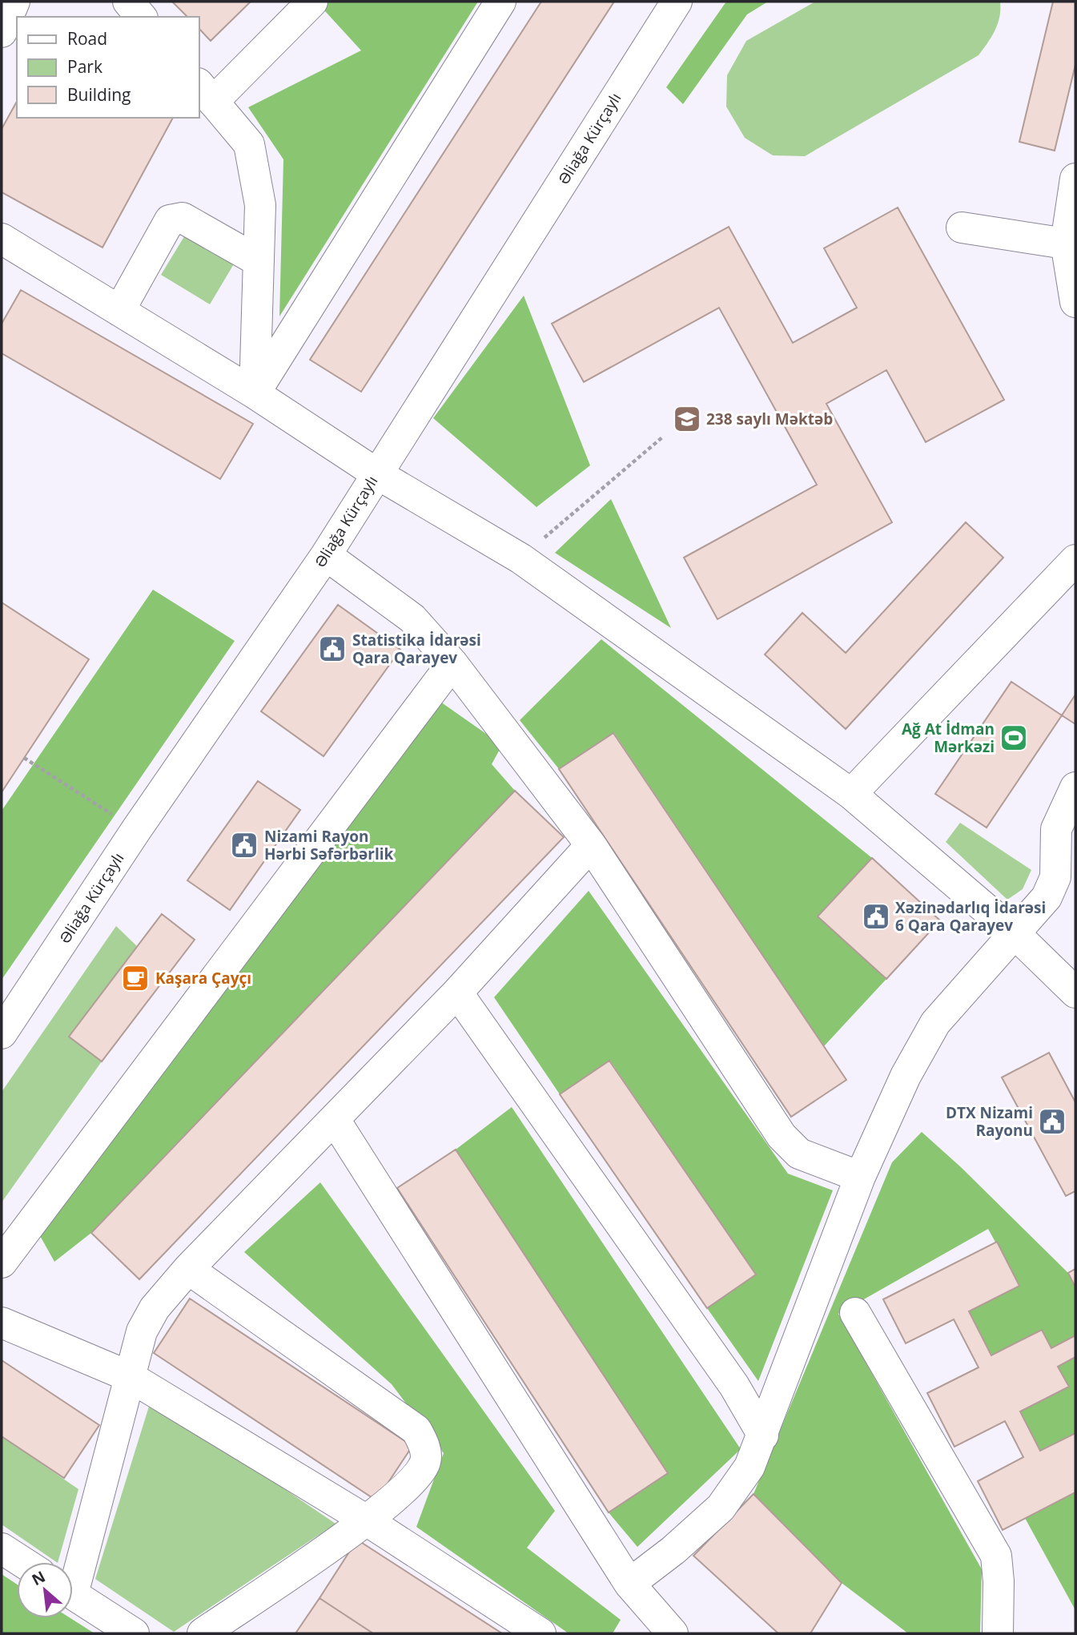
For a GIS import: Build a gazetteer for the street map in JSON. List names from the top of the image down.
{
  "streets": {
    "street": ["Əliağa Kürçaylı"]
  },
  "places": {
    "school or university": ["238 saylı Məktəb"],
    "public building": [
      "Statistika İdarəsi Qara Qarayev",
      "Nizami Rayon Hərbi Səfərbərlik",
      "Xəzinədarlıq İdarəsi 6 Qara Qarayev",
      "DTX Nizami Rayonu"
    ],
    "sports": ["Ağ At İdman Mərkəzi"],
    "cafe": ["Kaşara Çayçı"]
  },
  "legend": ["Road", "Park", "Building"],
  "north": "top left"
}
